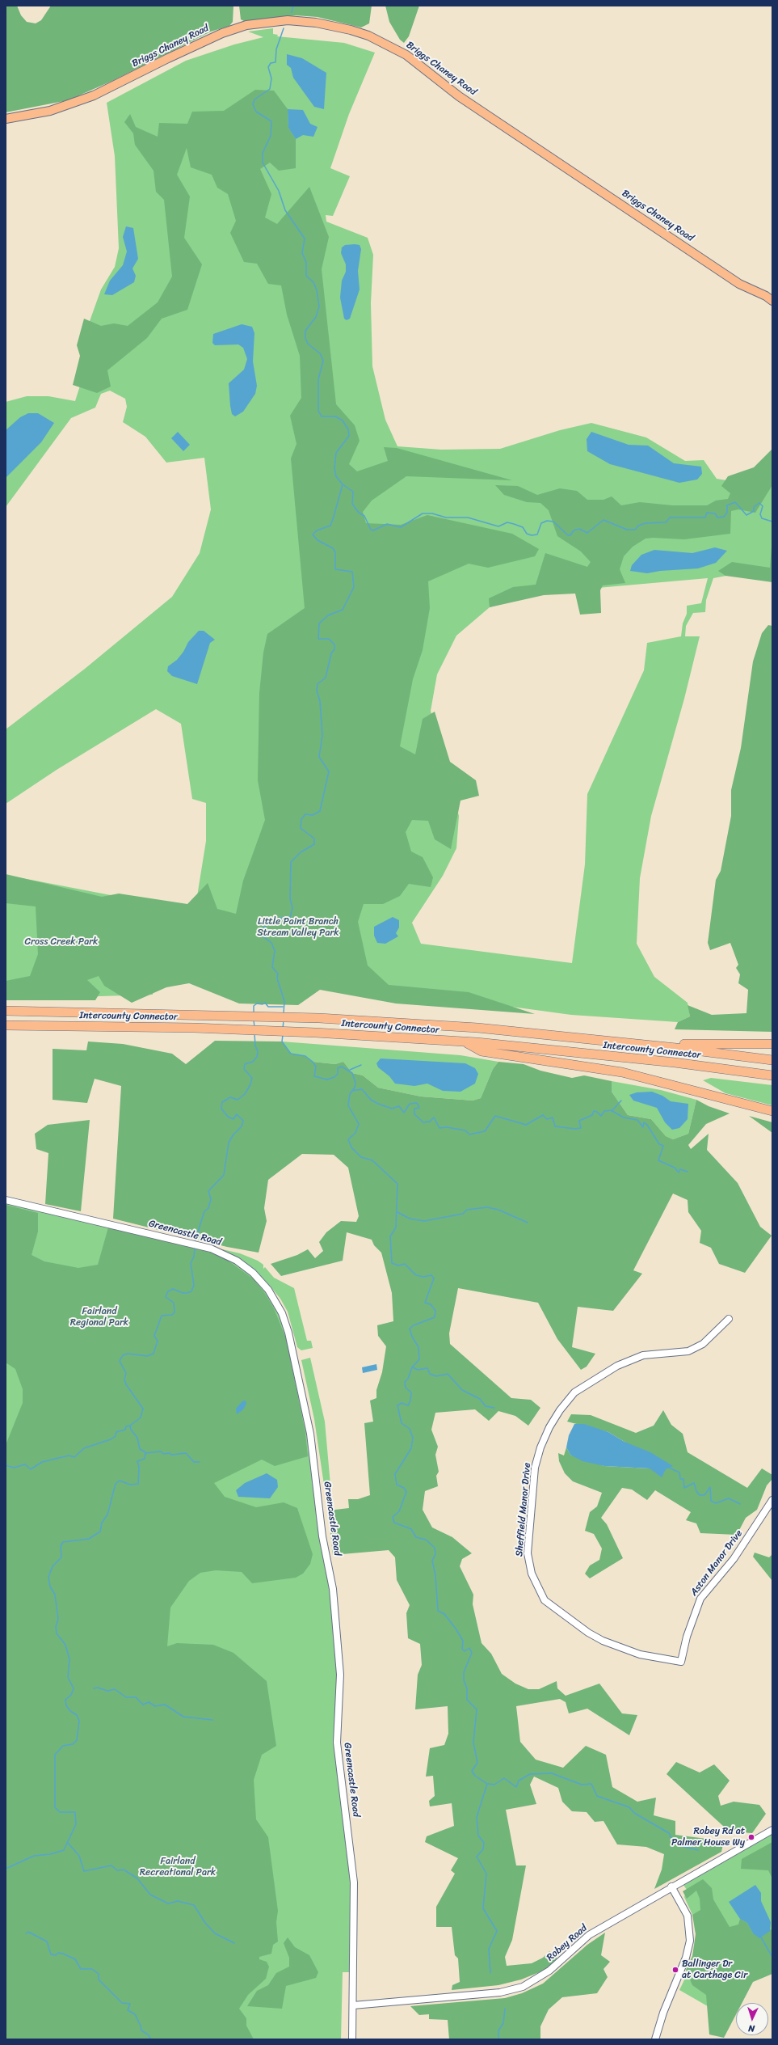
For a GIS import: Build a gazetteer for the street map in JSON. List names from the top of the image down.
{
  "streets": {
    "highway": ["Intercounty Connector"],
    "main road": ["Briggs Chaney Road"],
    "street": [
      "Greencastle Road",
      "Sheffield Manor Drive",
      "Aston Manor Drive",
      "Robey Road"
    ]
  },
  "crossings": [
    ["Greencastle Road", "Robey Road"],
    ["Sheffield Manor Drive", "Aston Manor Drive"]
  ],
  "parks": [
    "Little Paint Branch Stream Valley Park",
    "Cross Creek Park",
    "Fairland Regional Park",
    "Fairland Recreational Park"
  ],
  "places": ["Robey Rd at Palmer House Wy", "Ballinger Dr at Carthage Cir"],
  "north": "bottom"
}
